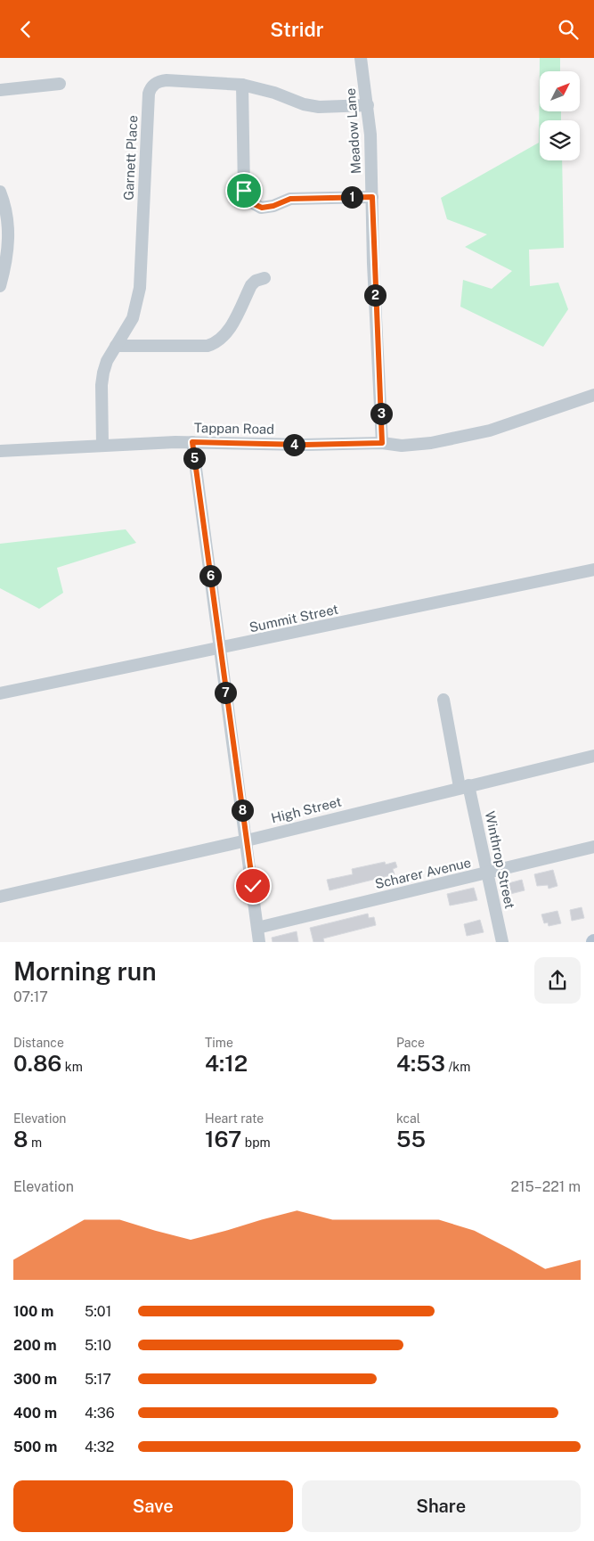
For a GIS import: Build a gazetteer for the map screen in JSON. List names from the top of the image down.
{
  "streets": {
    "street": [
      "Meadow Lane",
      "Garnett Place",
      "Tappan Road",
      "Summit Street",
      "High Street",
      "Winthrop Street",
      "Scharer Avenue"
    ]
  },
  "crossings": [
    ["Meadow Lane", "Garnett Place"],
    ["Meadow Lane", "Tappan Road"],
    ["Garnett Place", "Tappan Road"],
    ["High Street", "Winthrop Street"],
    ["Winthrop Street", "Scharer Avenue"]
  ],
  "north": "top right",
  "page": {
    "header": "Stridr",
    "pins": [
      "1",
      "2",
      "3",
      "4",
      "5",
      "6",
      "7",
      "8"
    ],
    "heading": ["Morning run", "07:17"],
    "stats": [
      ["Distance", "0.86 km"],
      ["Time", "4:12"],
      ["Pace", "4:53 /km"],
      ["Elevation", "8 m"],
      ["Heart rate", "167 bpm"],
      ["kcal", "55"]
    ],
    "chart": ["Elevation", "215–221 m"],
    "list": [
      {
        "name": "100 m",
        "note": "5:01"
      },
      {
        "name": "200 m",
        "note": "5:10"
      },
      {
        "name": "300 m",
        "note": "5:17"
      },
      {
        "name": "400 m",
        "note": "4:36"
      },
      {
        "name": "500 m",
        "note": "4:32"
      }
    ],
    "buttons": ["Save", "Share"]
  }
}
